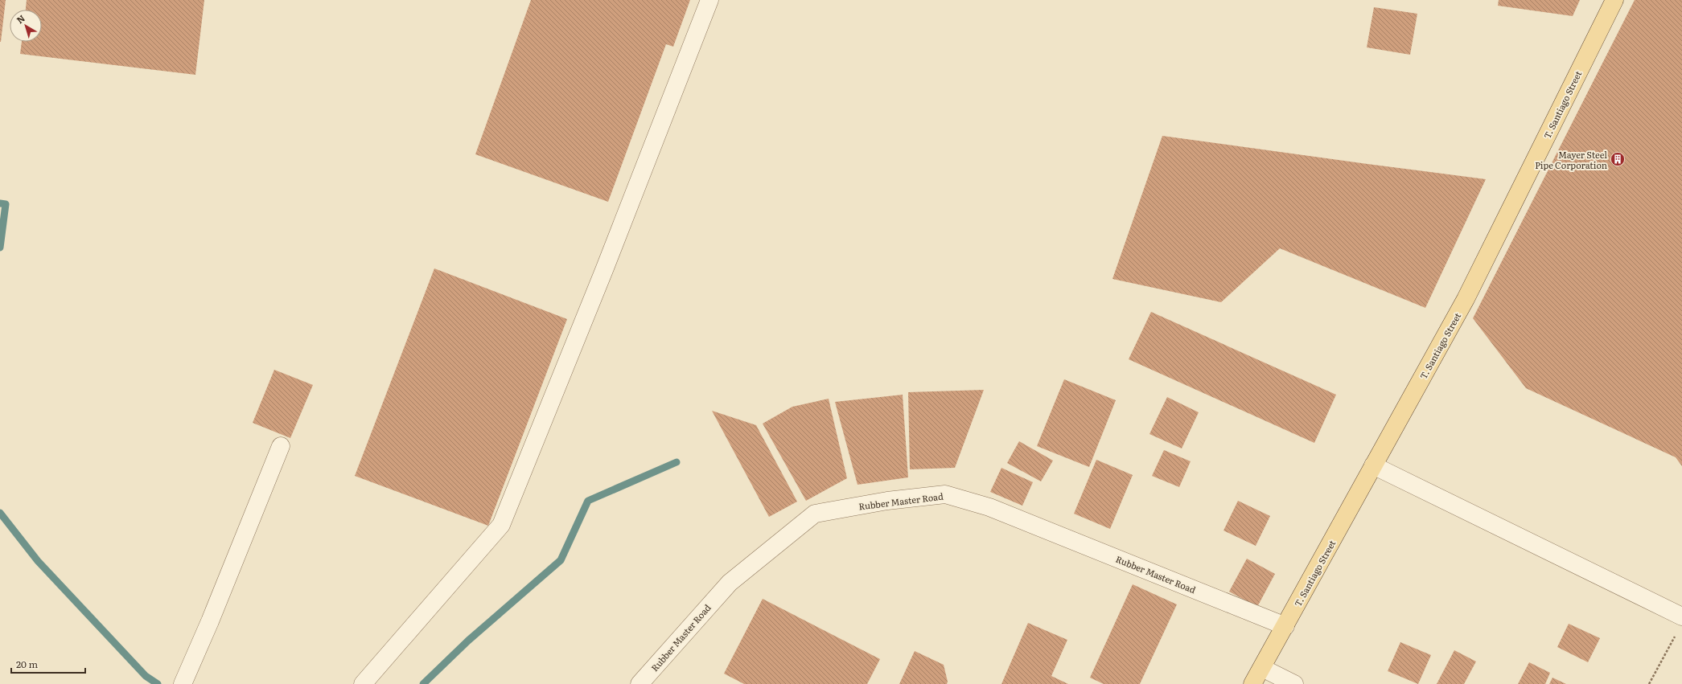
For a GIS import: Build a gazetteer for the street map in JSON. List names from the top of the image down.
{
  "streets": {
    "main road": ["T. Santiago Street"],
    "street": ["Rubber Master Road"]
  },
  "crossings": [
    ["T. Santiago Street", "Rubber Master Road"]
  ],
  "places": {
    "building": ["Mayer Steel Pipe Corporation"]
  },
  "scale_bar": "20 m",
  "north": "top left"
}
